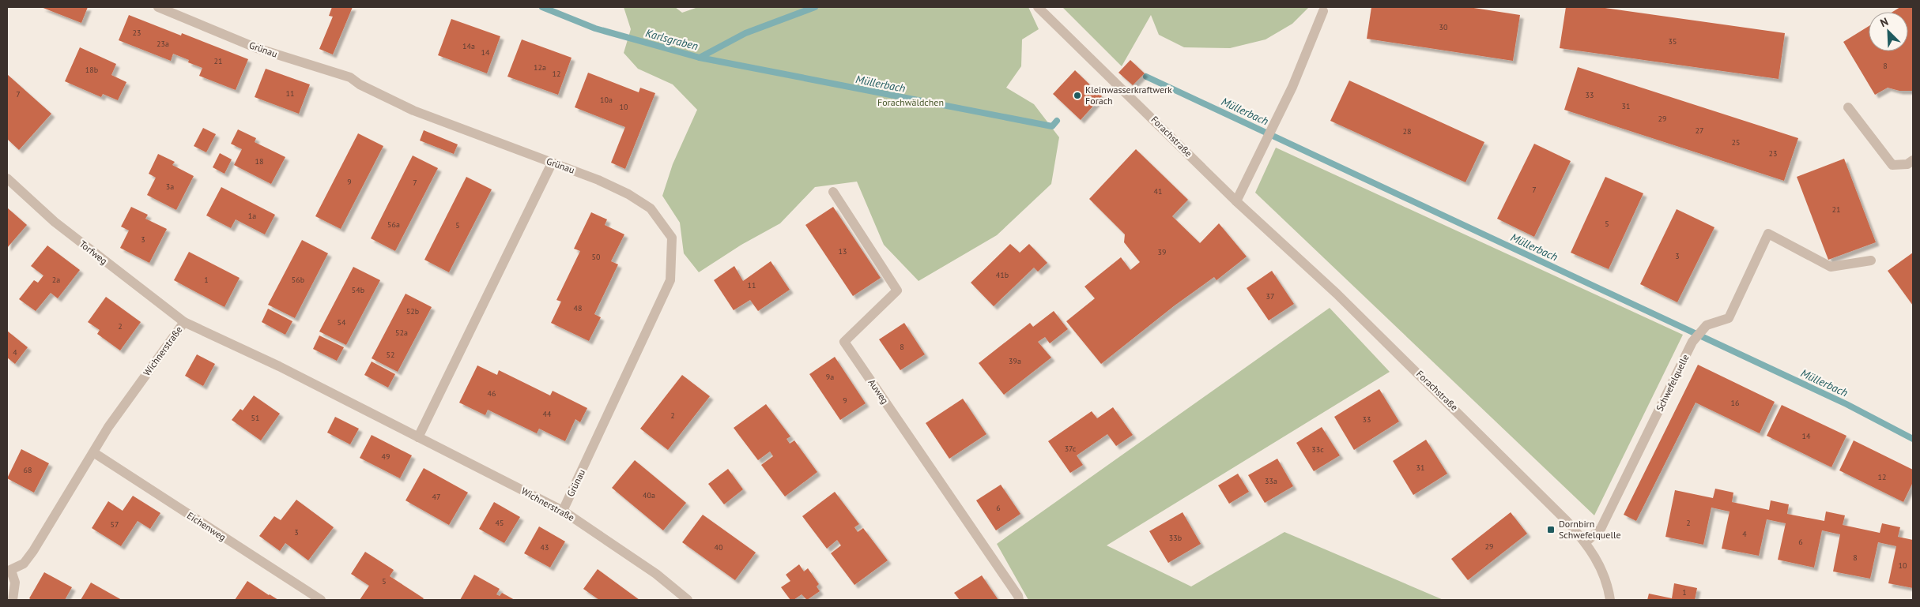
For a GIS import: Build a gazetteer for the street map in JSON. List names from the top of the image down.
{
  "streets": {
    "street": [
      "Grünau",
      "Forachstraße",
      "Torfweg",
      "Wichnerstraße",
      "Schwefelquelle",
      "Auweg",
      "Eichenweg"
    ]
  },
  "crossings": [
    ["Grünau", "Wichnerstraße"],
    ["Forachstraße", "Schwefelquelle"],
    ["Torfweg", "Wichnerstraße"],
    ["Wichnerstraße", "Eichenweg"]
  ],
  "water": ["Karlsgraben", "Müllerbach"],
  "parks": ["Forachwäldchen"],
  "places": {
    "other": ["Kleinwasserkraftwerk Forach"],
    "transit": ["Dornbirn Schwefelquelle"]
  },
  "house_numbers": [
    "30",
    "23",
    "35",
    "23a",
    "14a",
    "14",
    "21",
    "8",
    "12a",
    "18b",
    "12",
    "11",
    "7",
    "33",
    "10a",
    "31",
    "10",
    "29",
    "27",
    "28",
    "25",
    "23",
    "18",
    "9",
    "7",
    "3a",
    "7",
    "41",
    "21",
    "1a",
    "5",
    "56a",
    "5",
    "3",
    "13",
    "39",
    "3",
    "50",
    "41b",
    "2a",
    "1",
    "56b",
    "11",
    "54b",
    "37",
    "48",
    "52b",
    "54",
    "2",
    "52a",
    "8",
    "4",
    "52",
    "39a",
    "9a",
    "46",
    "9",
    "16",
    "44",
    "2",
    "51",
    "33",
    "14",
    "37c",
    "33c",
    "49",
    "31",
    "68",
    "12",
    "33a",
    "40a",
    "47",
    "6",
    "45",
    "2",
    "57",
    "3",
    "4",
    "33b",
    "6",
    "29",
    "43",
    "40",
    "8",
    "10",
    "5",
    "1"
  ],
  "north": "top left"
}
